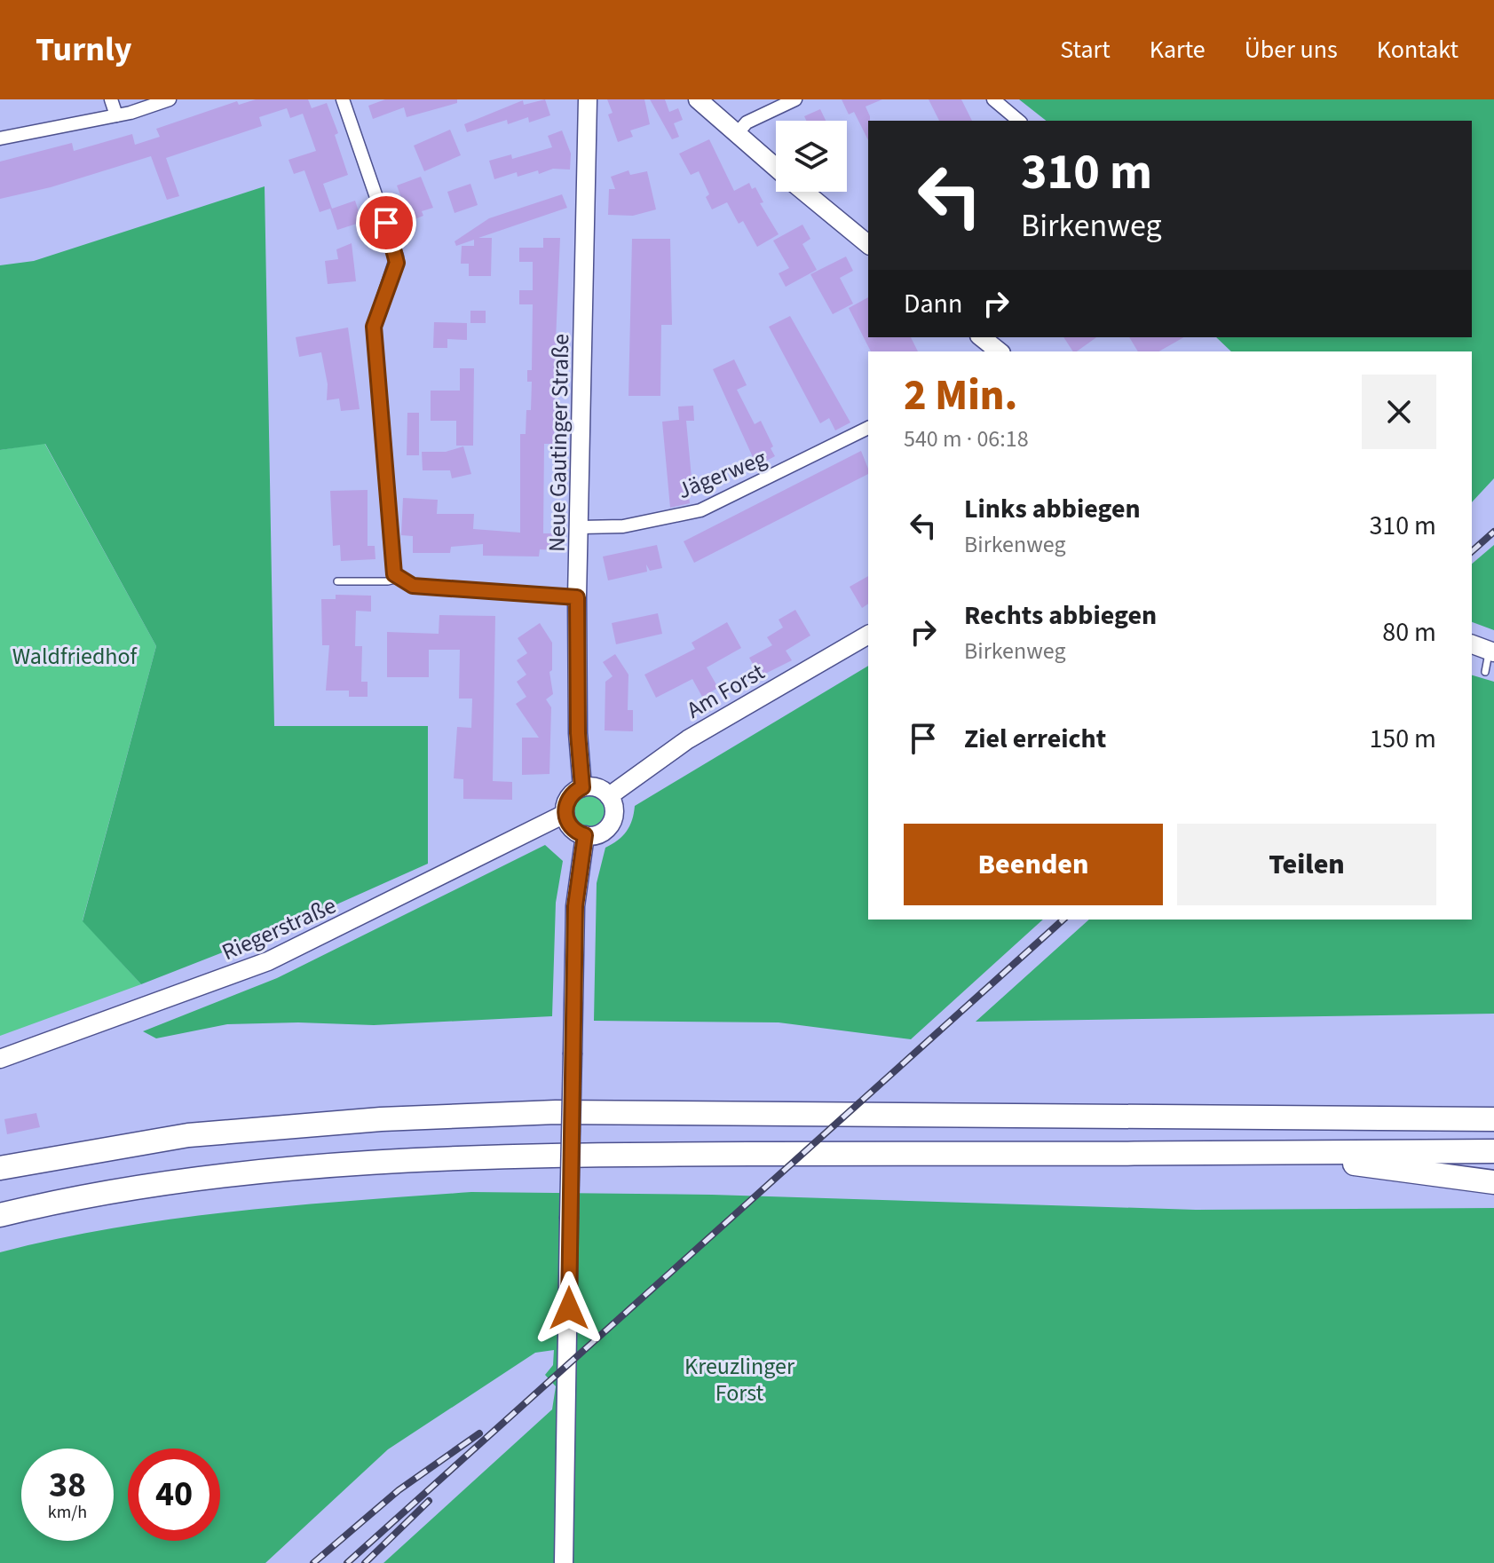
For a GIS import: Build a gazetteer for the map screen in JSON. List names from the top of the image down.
{
  "streets": {
    "street": [
      "Neue Gautinger Straße",
      "Jägerweg",
      "Am Forst",
      "Riegerstraße"
    ]
  },
  "crossings": [
    ["Neue Gautinger Straße", "Jägerweg"],
    ["Neue Gautinger Straße", "Am Forst"],
    ["Neue Gautinger Straße", "Riegerstraße"],
    ["Am Forst", "Riegerstraße"]
  ],
  "parks": ["Waldfriedhof", "Kreuzlinger Forst"],
  "page": {
    "header": "Turnly",
    "nav": [
      "Start",
      "Karte",
      "Über uns",
      "Kontakt"
    ],
    "turn": ["310 m", "Birkenweg"],
    "then": "Dann",
    "heading": ["2 Min.", "540 m · 06:18"],
    "list": [
      {
        "name": "Links abbiegen",
        "note": "Birkenweg",
        "value": "310 m"
      },
      {
        "name": "Rechts abbiegen",
        "note": "Birkenweg",
        "value": "80 m"
      },
      {
        "name": "Ziel erreicht",
        "value": "150 m"
      }
    ],
    "buttons": ["Beenden", "Teilen"],
    "speed": "38 km/h",
    "limit": "40"
  }
}
